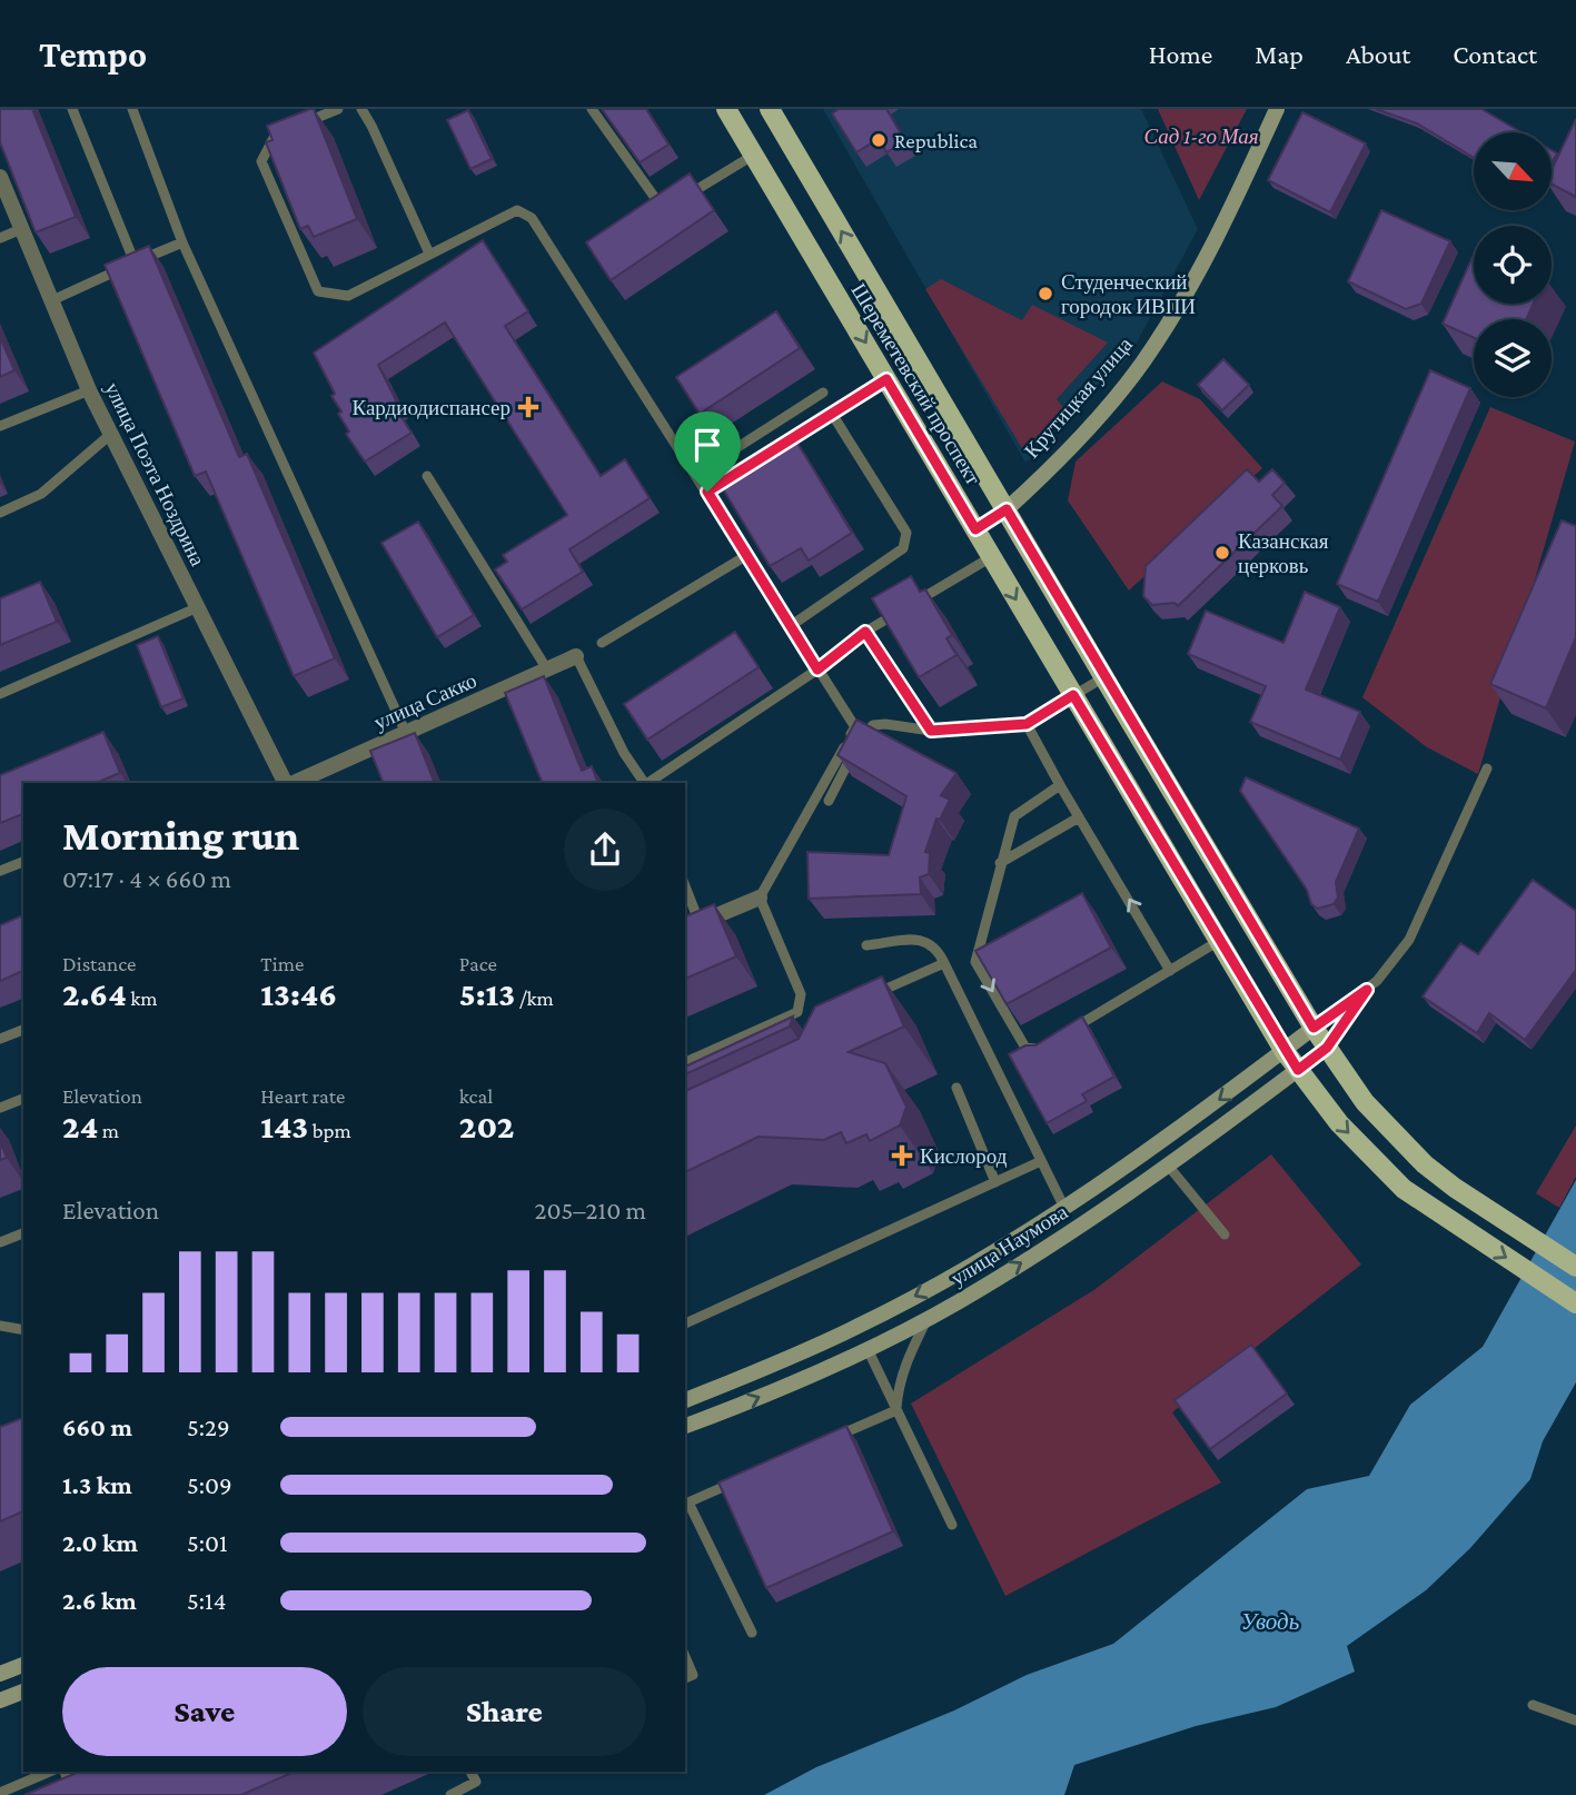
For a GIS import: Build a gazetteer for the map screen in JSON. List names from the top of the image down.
{
  "streets": {
    "main road": ["Шереметевский проспект", "Крутицкая улица"],
    "street": ["улица Поэта Ноздрина", "улица Сакко", "улица Наумова"]
  },
  "crossings": [
    ["Шереметевский проспект", "Крутицкая улица"],
    ["Шереметевский проспект", "улица Наумова"]
  ],
  "water": ["Уводь"],
  "parks": ["Сад 1-го Мая"],
  "places": {
    "other": ["Republica", "Студенческий городок ИВПИ", "Казанская церковь"],
    "health": ["Кардиодиспансер", "Кислород"]
  },
  "north": "bottom right",
  "page": {
    "header": "Tempo",
    "nav": [
      "Home",
      "Map",
      "About",
      "Contact"
    ],
    "heading": ["Morning run", "07:17 · 4 × 660 m"],
    "stats": [
      ["Distance", "2.64 km"],
      ["Time", "13:46"],
      ["Pace", "5:13 /km"],
      ["Elevation", "24 m"],
      ["Heart rate", "143 bpm"],
      ["kcal", "202"]
    ],
    "chart": ["Elevation", "205–210 m"],
    "list": [
      {
        "name": "660 m",
        "note": "5:29"
      },
      {
        "name": "1.3 km",
        "note": "5:09"
      },
      {
        "name": "2.0 km",
        "note": "5:01"
      },
      {
        "name": "2.6 km",
        "note": "5:14"
      }
    ],
    "buttons": ["Save", "Share"]
  }
}
